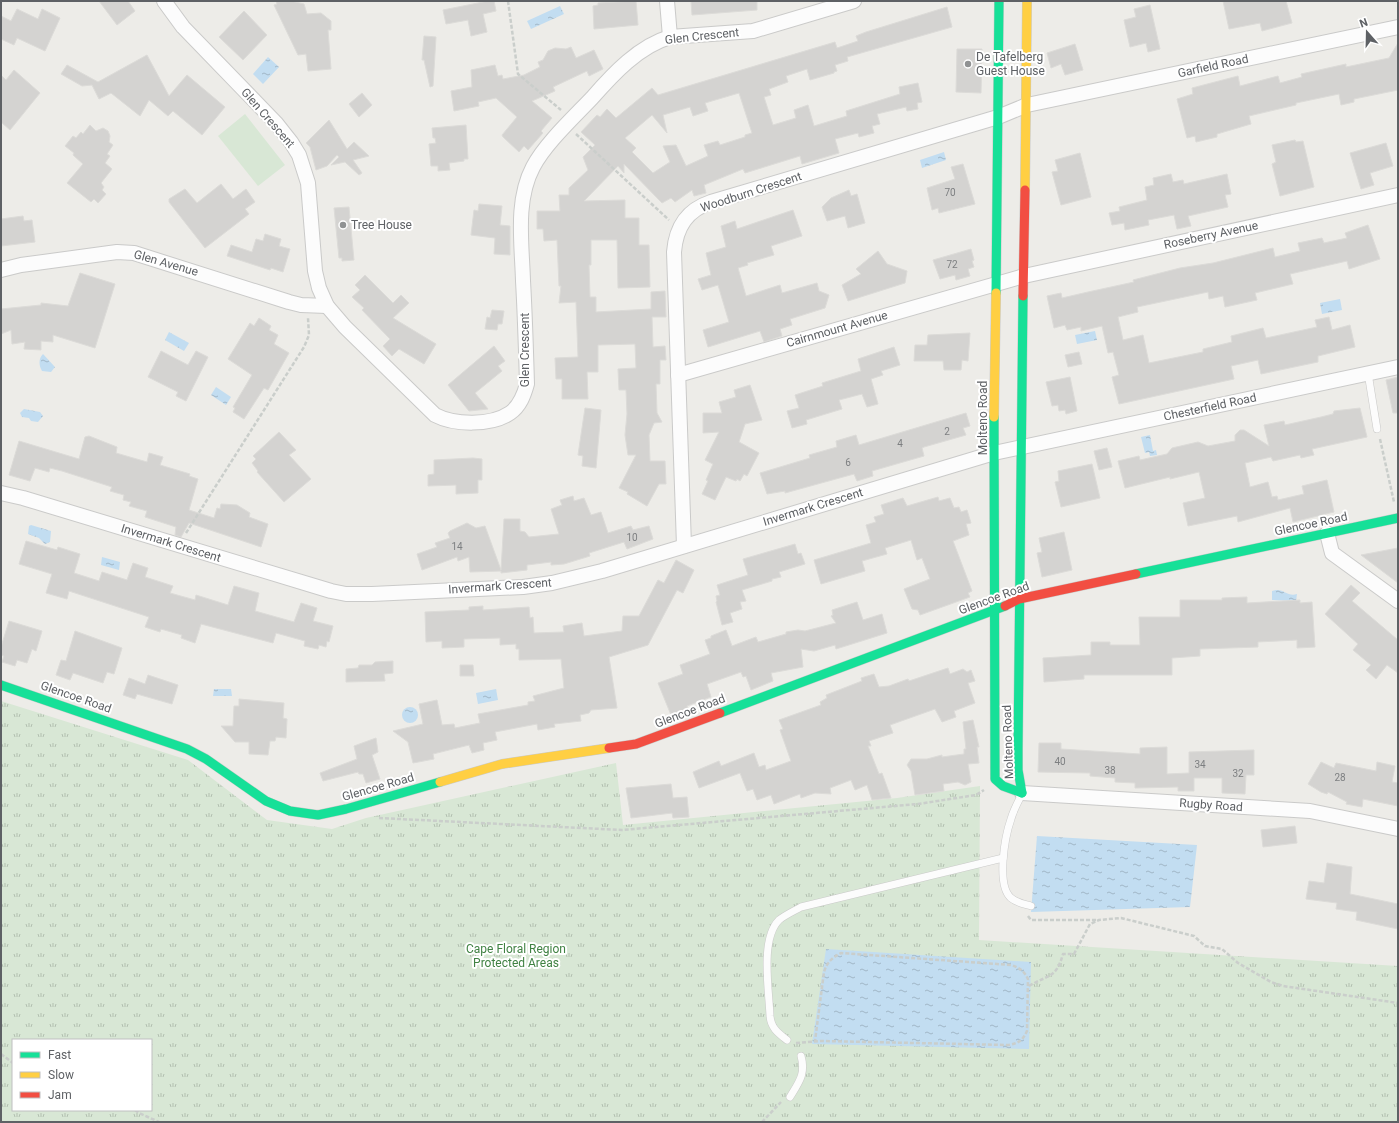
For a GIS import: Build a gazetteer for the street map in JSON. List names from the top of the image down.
{
  "streets": {
    "street": [
      "Glen Crescent",
      "Garfield Road",
      "Woodburn Crescent",
      "Roseberry Avenue",
      "Glen Avenue",
      "Cairnmount Avenue",
      "Chesterfield Road",
      "Molteno Road",
      "Invermark Crescent",
      "Glencoe Road",
      "Rugby Road"
    ]
  },
  "crossings": [
    ["Glen Crescent", "Glen Avenue"],
    ["Garfield Road", "Woodburn Crescent"],
    ["Garfield Road", "Molteno Road"],
    ["Woodburn Crescent", "Cairnmount Avenue"],
    ["Woodburn Crescent", "Molteno Road"],
    ["Woodburn Crescent", "Invermark Crescent"],
    ["Roseberry Avenue", "Cairnmount Avenue"],
    ["Roseberry Avenue", "Molteno Road"],
    ["Cairnmount Avenue", "Molteno Road"],
    ["Chesterfield Road", "Molteno Road"],
    ["Chesterfield Road", "Invermark Crescent"],
    ["Molteno Road", "Invermark Crescent"],
    ["Molteno Road", "Glencoe Road"],
    ["Molteno Road", "Rugby Road"]
  ],
  "parks": ["Cape Floral Region Protected Areas"],
  "places": ["De Tafelberg Guest House", "Tree House"],
  "house_numbers": [
    "70",
    "72",
    "2",
    "4",
    "6",
    "10",
    "14",
    "40",
    "34",
    "38",
    "32",
    "28"
  ],
  "legend": ["Fast", "Slow", "Jam"],
  "north": "top"
}
